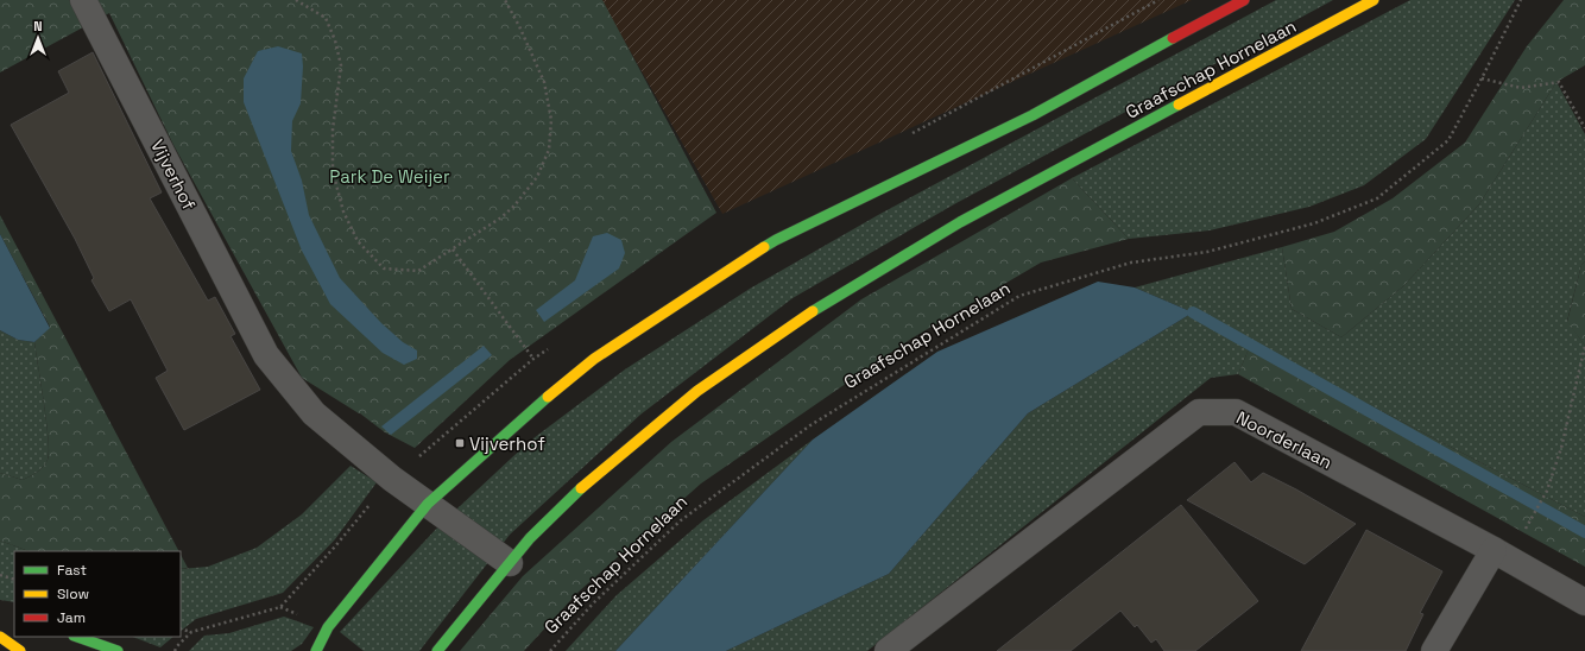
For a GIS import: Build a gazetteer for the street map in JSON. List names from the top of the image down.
{
  "streets": {
    "street": ["Graafschap Hornelaan", "Vijverhof", "Noorderlaan"]
  },
  "crossings": [
    ["Graafschap Hornelaan", "Vijverhof"]
  ],
  "parks": ["Park De Weijer"],
  "places": {
    "transit": ["Vijverhof"]
  },
  "legend": ["Fast", "Slow", "Jam"],
  "north": "top"
}
